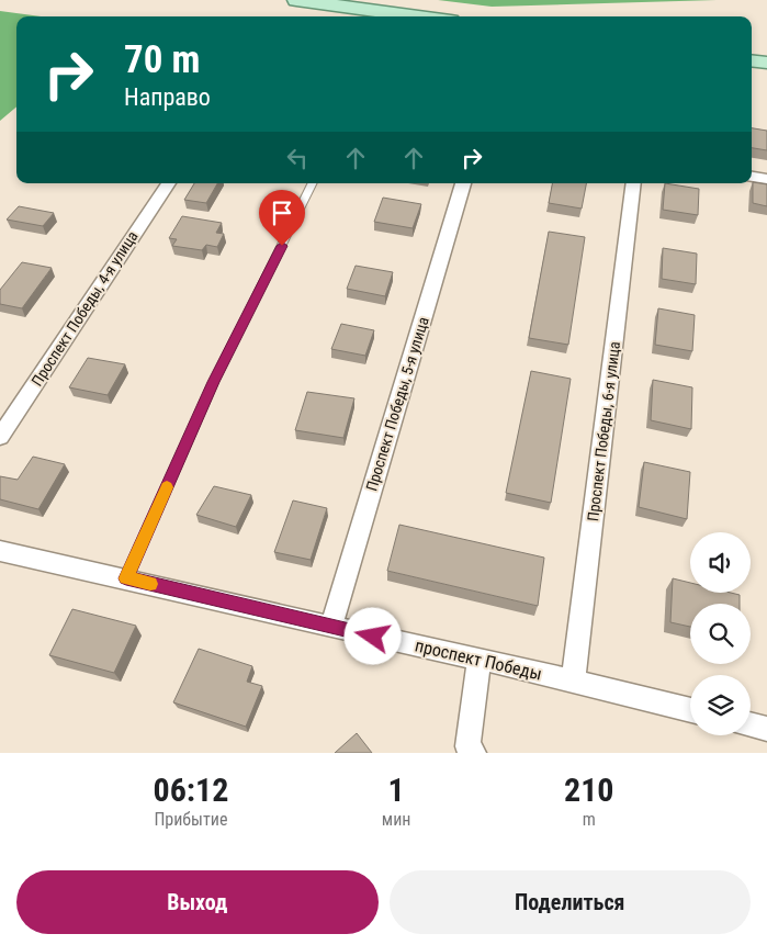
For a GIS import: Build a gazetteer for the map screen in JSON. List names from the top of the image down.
{
  "streets": {
    "street": [
      "Проспект Победы, 4-я улица",
      "Проспект Победы, 5-я улица",
      "Проспект Победы, 6-я улица",
      "проспект Победы"
    ]
  },
  "crossings": [
    ["Проспект Победы, 5-я улица", "проспект Победы"],
    ["Проспект Победы, 6-я улица", "проспект Победы"]
  ],
  "page": {
    "turn": ["70 m", "Направо"],
    "eta": [
      "06:12",
      "Прибытие",
      "1",
      "мин",
      "210",
      "m"
    ],
    "buttons": ["Выход", "Поделиться"]
  }
}
